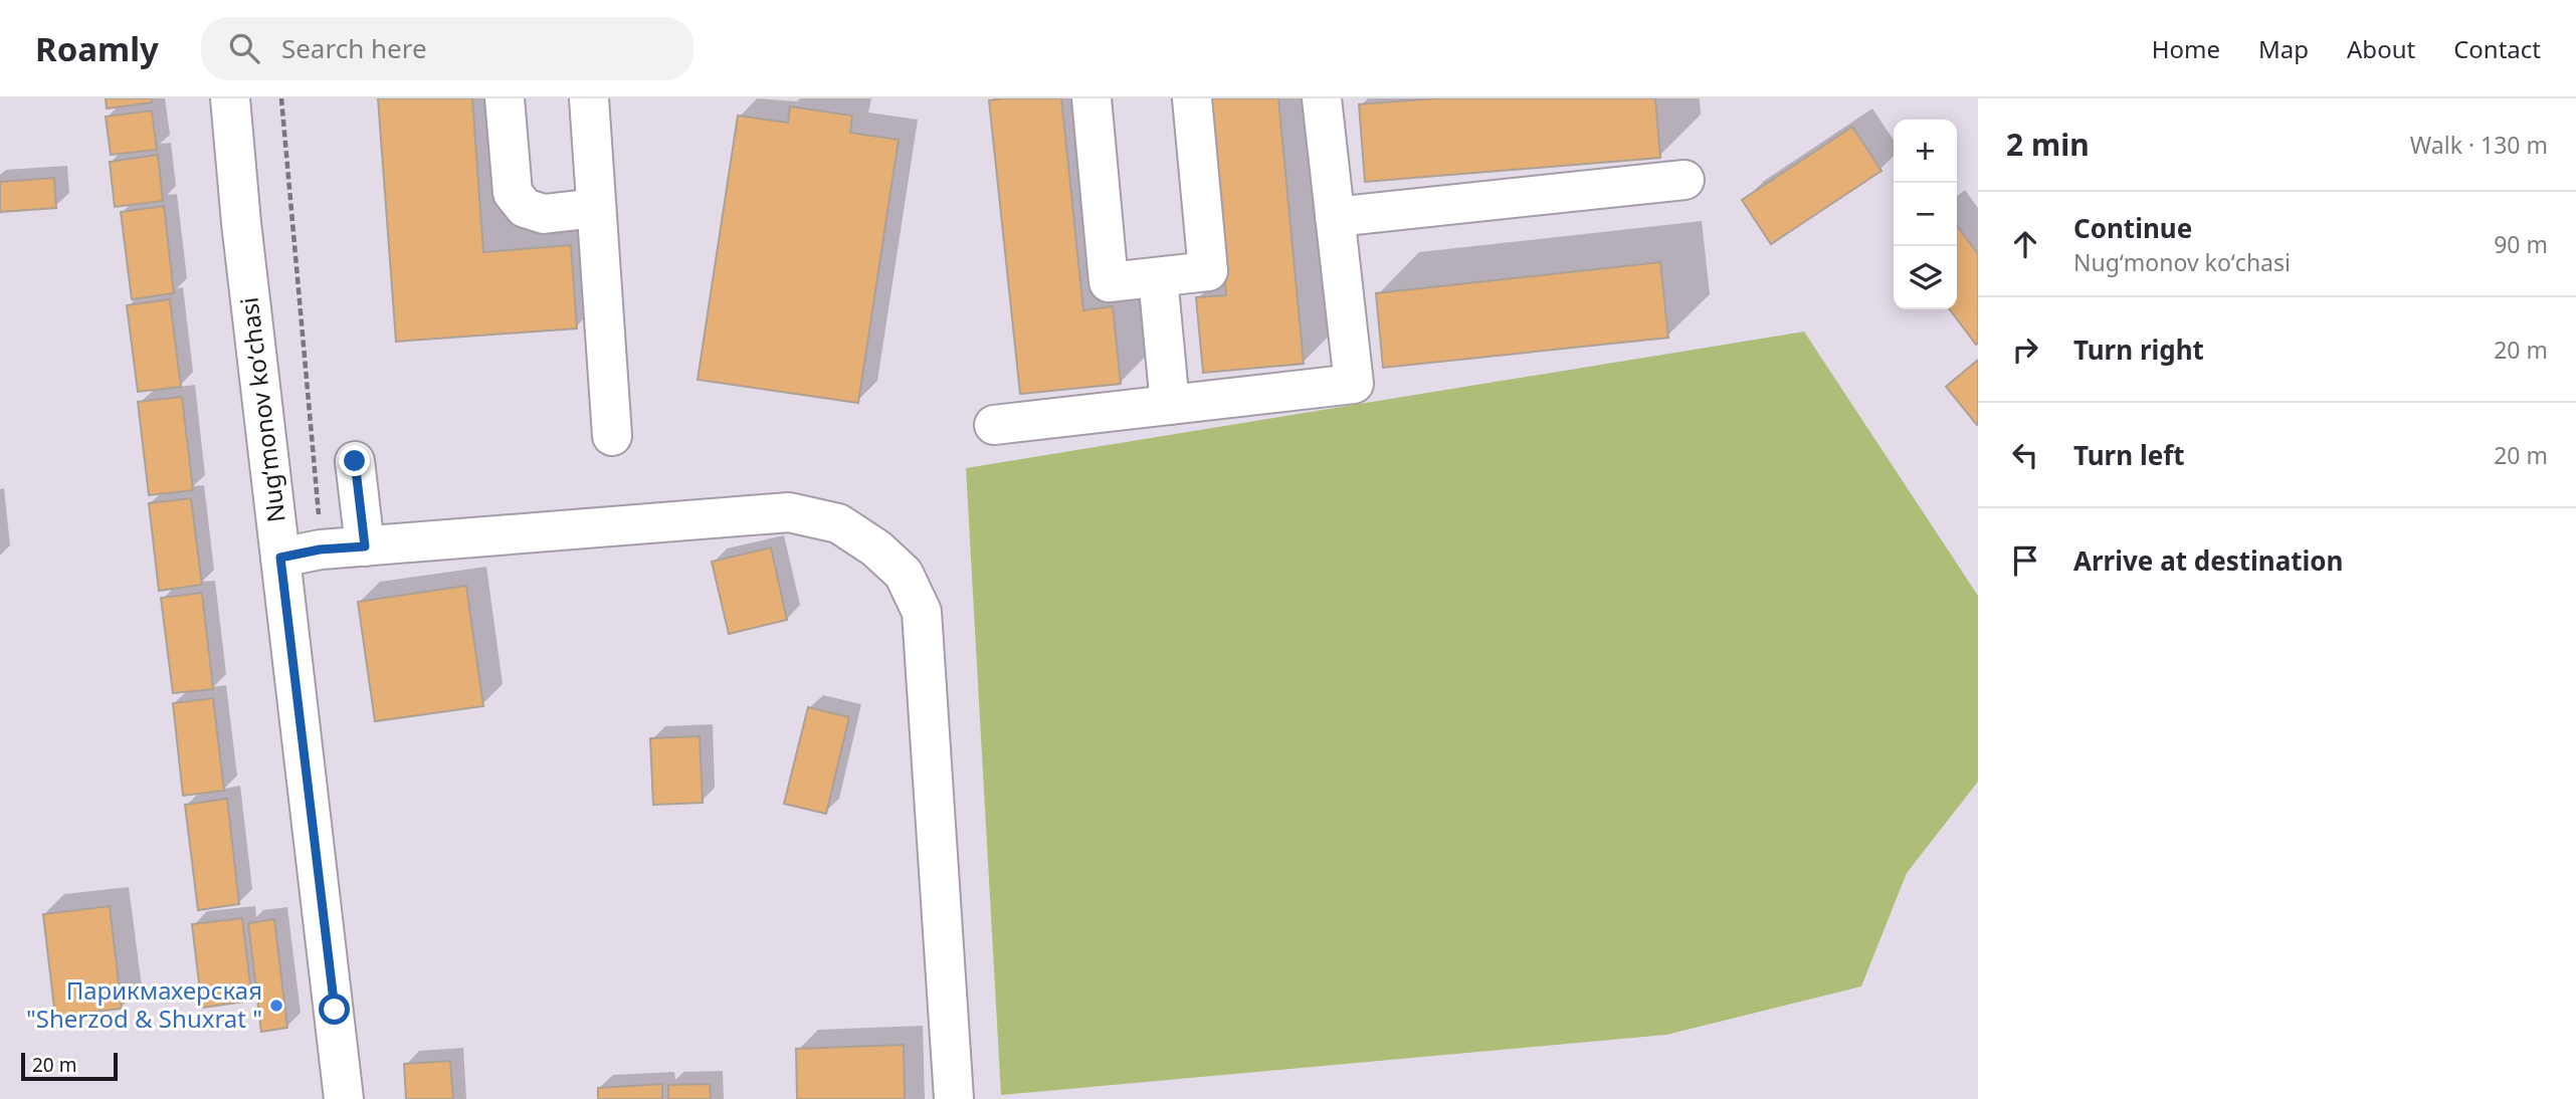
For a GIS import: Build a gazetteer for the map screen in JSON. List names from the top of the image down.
{
  "streets": {
    "street": ["Nugʻmonov koʻchasi"]
  },
  "places": ["Парикмахерская \"Sherzod & Shuxrat \""],
  "scale_bar": "20 m",
  "page": {
    "header": "Roamly",
    "search": "Search here",
    "nav": [
      "Home",
      "Map",
      "About",
      "Contact"
    ],
    "heading": ["2 min", "Walk · 130 m"],
    "map_buttons": ["+", "−"],
    "list": [
      ["Continue", "Nugʻmonov koʻchasi", "90 m"],
      ["Turn right", "20 m"],
      ["Turn left", "20 m"],
      "Arrive at destination"
    ],
    "scale": "20 m"
  }
}
